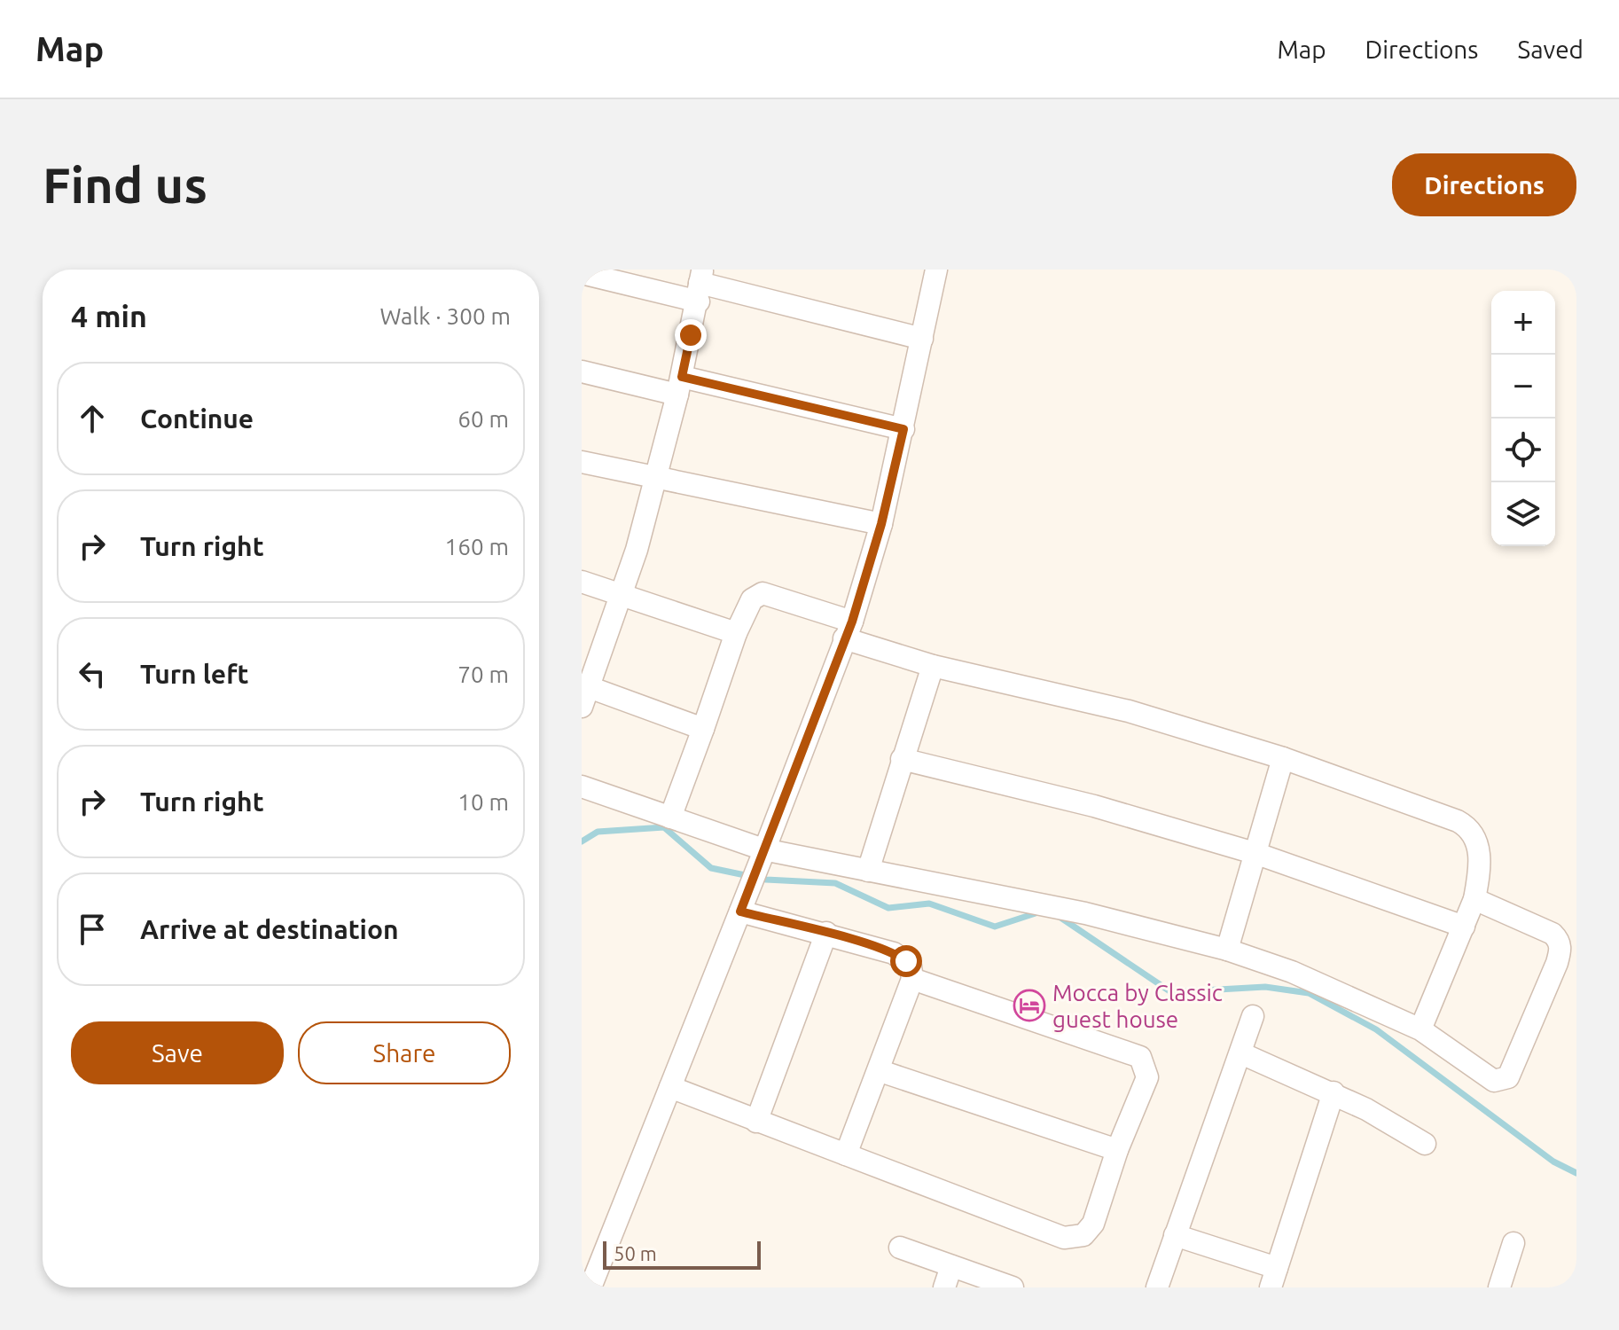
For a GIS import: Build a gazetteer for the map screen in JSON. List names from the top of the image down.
{
  "places": {
    "hotel": ["Mocca by Classic guest house"]
  },
  "scale_bar": "50 m",
  "page": {
    "header": "Map",
    "nav": ["Map", "Directions", "Saved"],
    "buttons": [
      "Directions",
      ["Save", "Share"]
    ],
    "title": "Find us",
    "heading": ["4 min", "Walk · 300 m"],
    "map_buttons": ["+", "−"],
    "list": [
      ["Continue", "60 m"],
      ["Turn right", "160 m"],
      ["Turn left", "70 m"],
      ["Turn right", "10 m"],
      "Arrive at destination"
    ],
    "scale": "50 m"
  }
}
